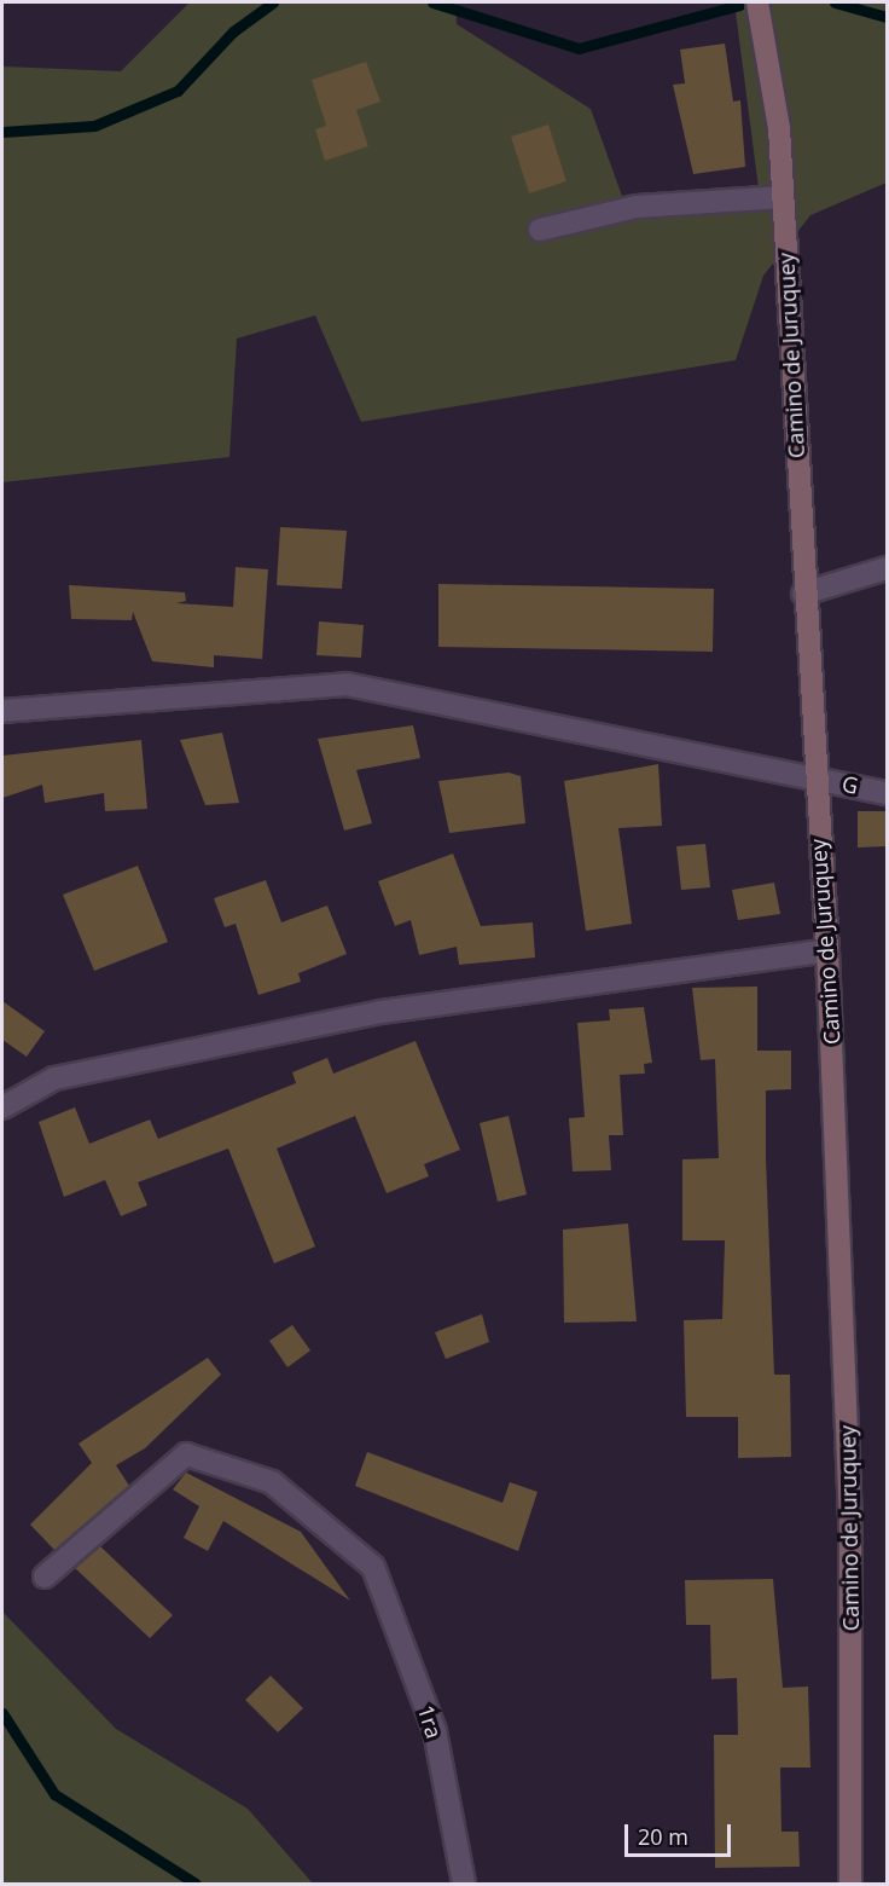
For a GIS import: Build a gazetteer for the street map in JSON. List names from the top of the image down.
{
  "streets": {
    "street": ["Camino de Juruquey", "G", "1ra"]
  },
  "crossings": [
    ["Camino de Juruquey", "G"]
  ],
  "scale_bar": "20 m"
}
